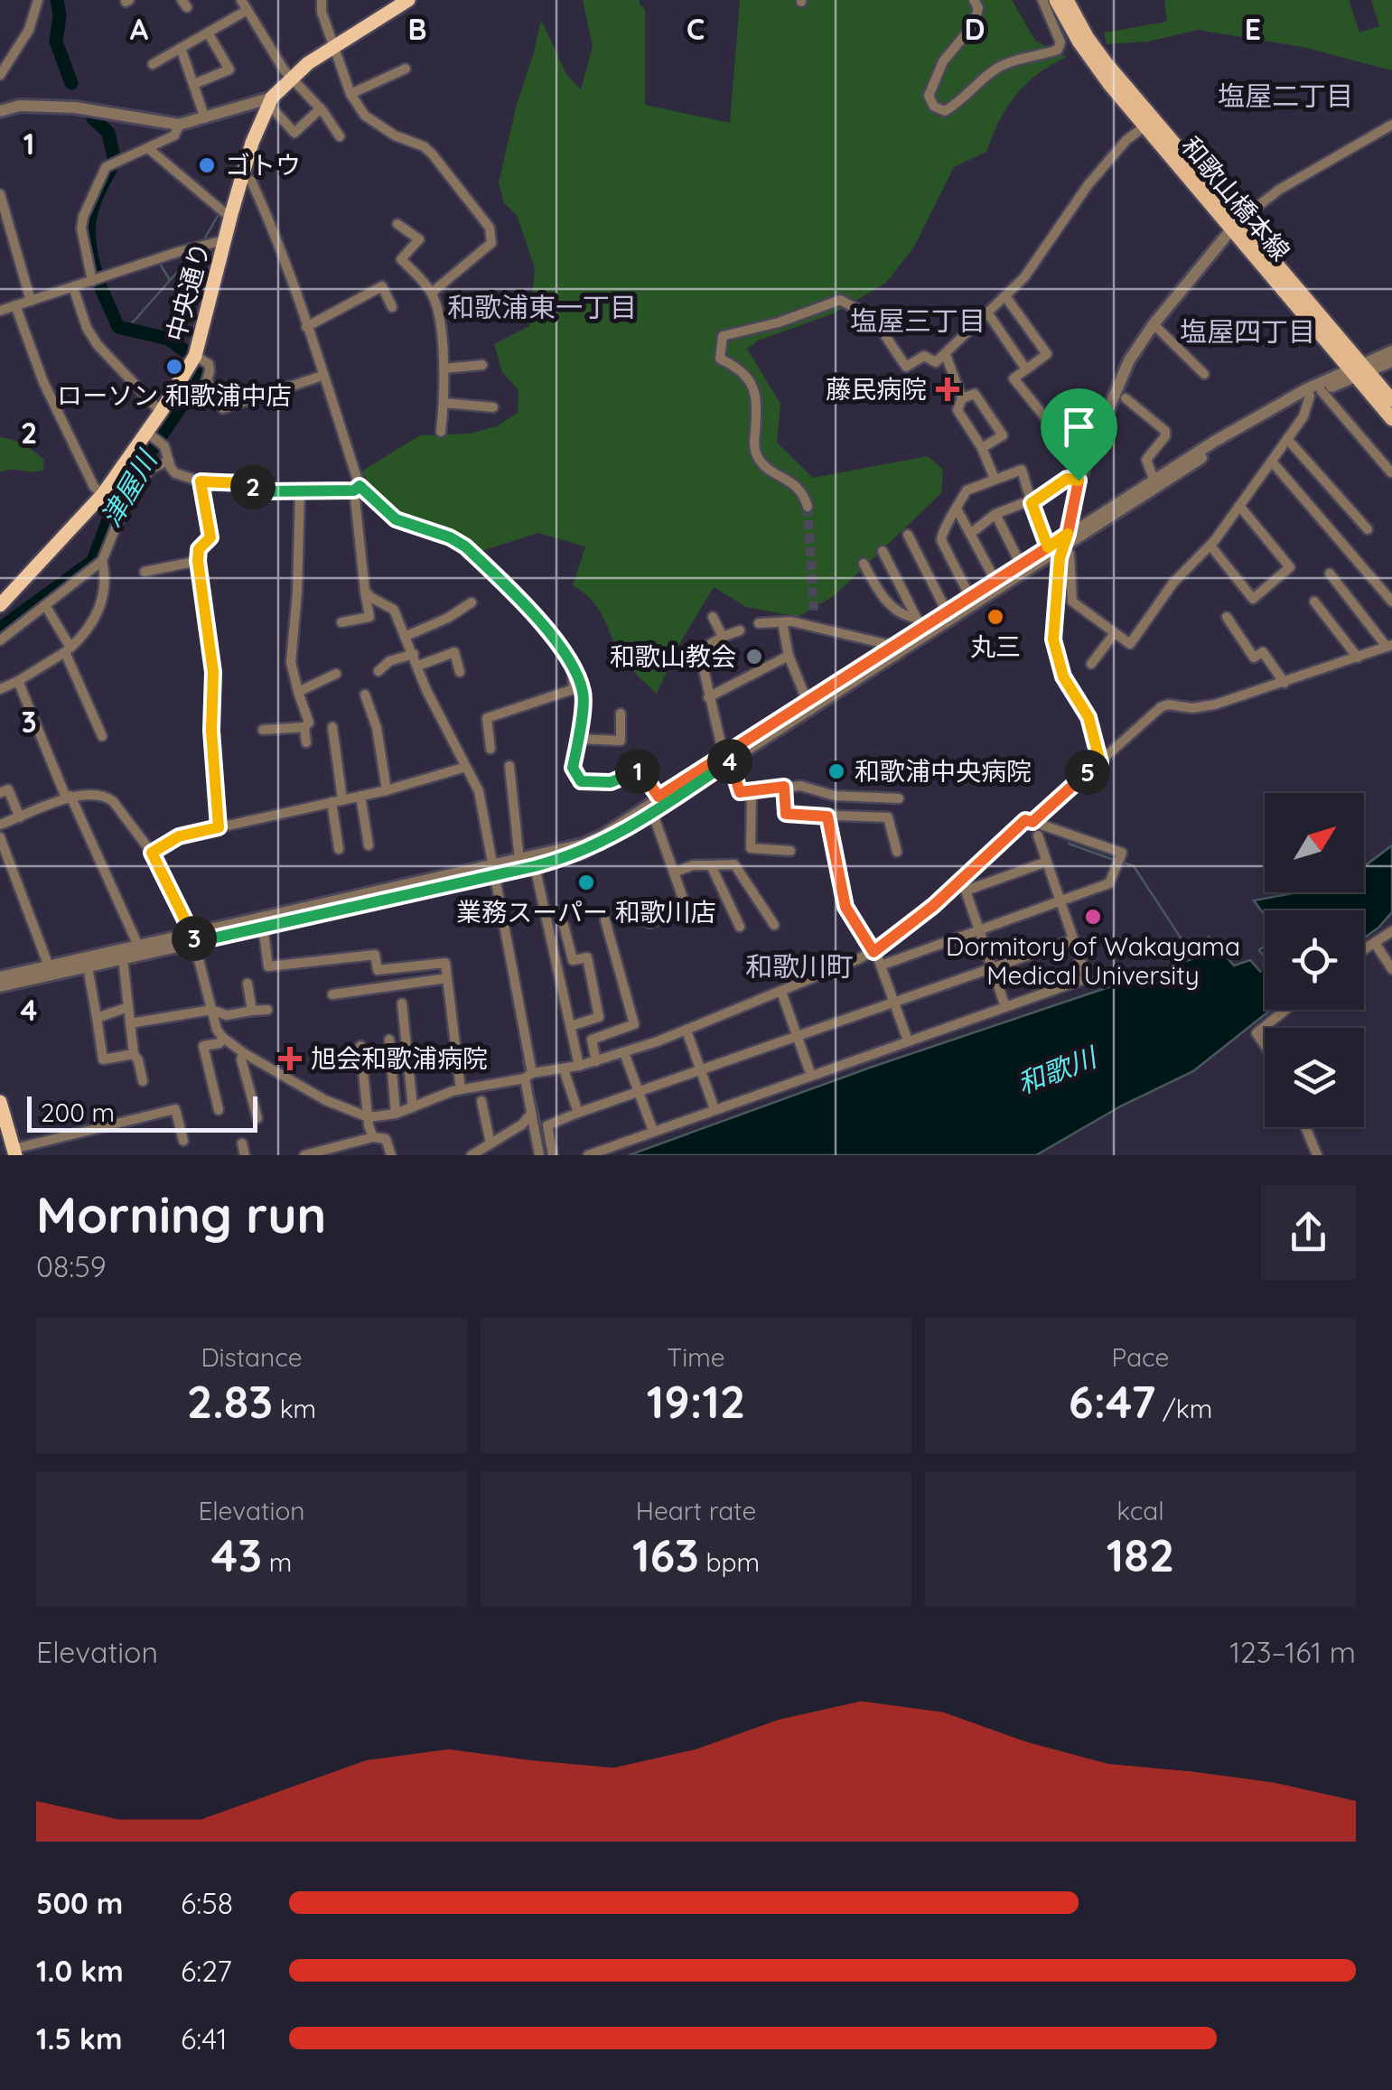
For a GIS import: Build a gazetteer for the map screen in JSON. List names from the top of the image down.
{
  "streets": {
    "highway": ["中央通り"],
    "main road": ["和歌山橋本線"]
  },
  "districts": [
    "塩屋二丁目",
    "和歌浦東一丁目",
    "塩屋三丁目",
    "塩屋四丁目",
    "和歌川町"
  ],
  "water": ["津屋川", "和歌川"],
  "places": {
    "other": [
      "ゴトウ",
      "ローソン 和歌浦中店",
      "丸三",
      "和歌山教会",
      "和歌浦中央病院",
      "業務スーパー 和歌川店",
      "Dormitory of Wakayama Medical University"
    ],
    "health": ["藤民病院", "旭会和歌浦病院"]
  },
  "scale_bar": "200 m",
  "north": "top right",
  "page": {
    "pins": [
      "2",
      "4",
      "1",
      "5",
      "3"
    ],
    "scale": "200 m",
    "heading": ["Morning run", "08:59"],
    "stats": [
      ["Distance", "2.83 km"],
      ["Time", "19:12"],
      ["Pace", "6:47 /km"],
      ["Elevation", "43 m"],
      ["Heart rate", "163 bpm"],
      ["kcal", "182"]
    ],
    "chart": ["Elevation", "123–161 m"],
    "list": [
      {
        "name": "500 m",
        "note": "6:58"
      },
      {
        "name": "1.0 km",
        "note": "6:27"
      },
      {
        "name": "1.5 km",
        "note": "6:41"
      }
    ]
  },
  "grid": {
    "columns": [
      "A",
      "B",
      "C",
      "D",
      "E"
    ],
    "rows": [
      "1",
      "2",
      "3",
      "4"
    ]
  }
}
